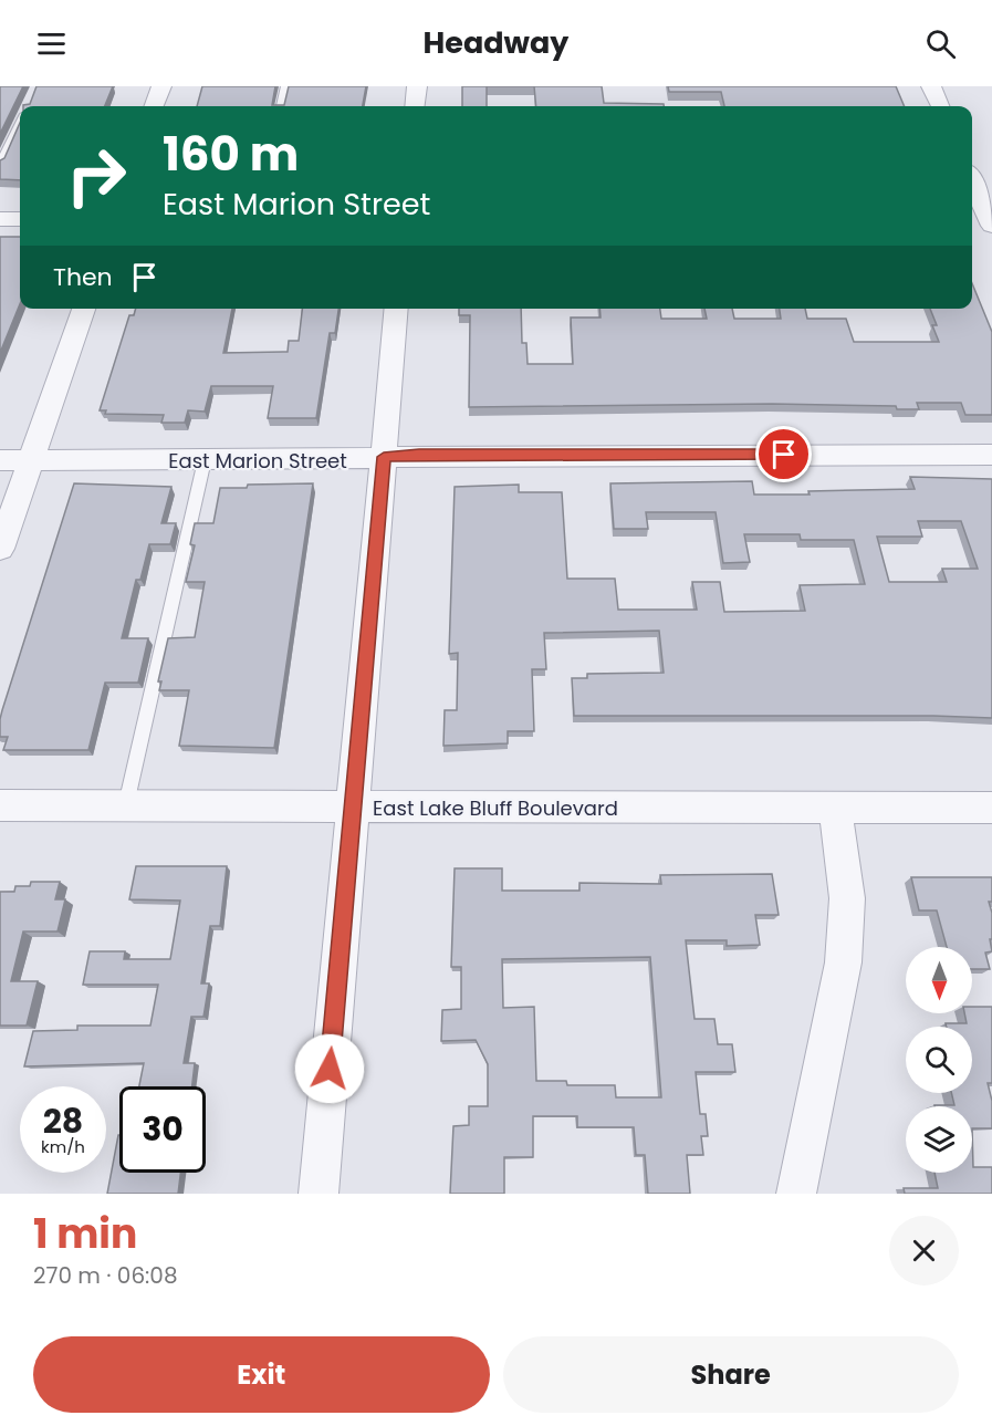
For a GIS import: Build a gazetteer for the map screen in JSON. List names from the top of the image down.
{
  "streets": {
    "street": ["East Marion Street", "East Lake Bluff Boulevard"]
  },
  "north": "bottom",
  "page": {
    "header": "Headway",
    "turn": ["160 m", "East Marion Street"],
    "then": "Then",
    "speed": "28 km/h",
    "limit": "30",
    "heading": ["1 min", "270 m · 06:08"],
    "buttons": ["Exit", "Share"]
  }
}
